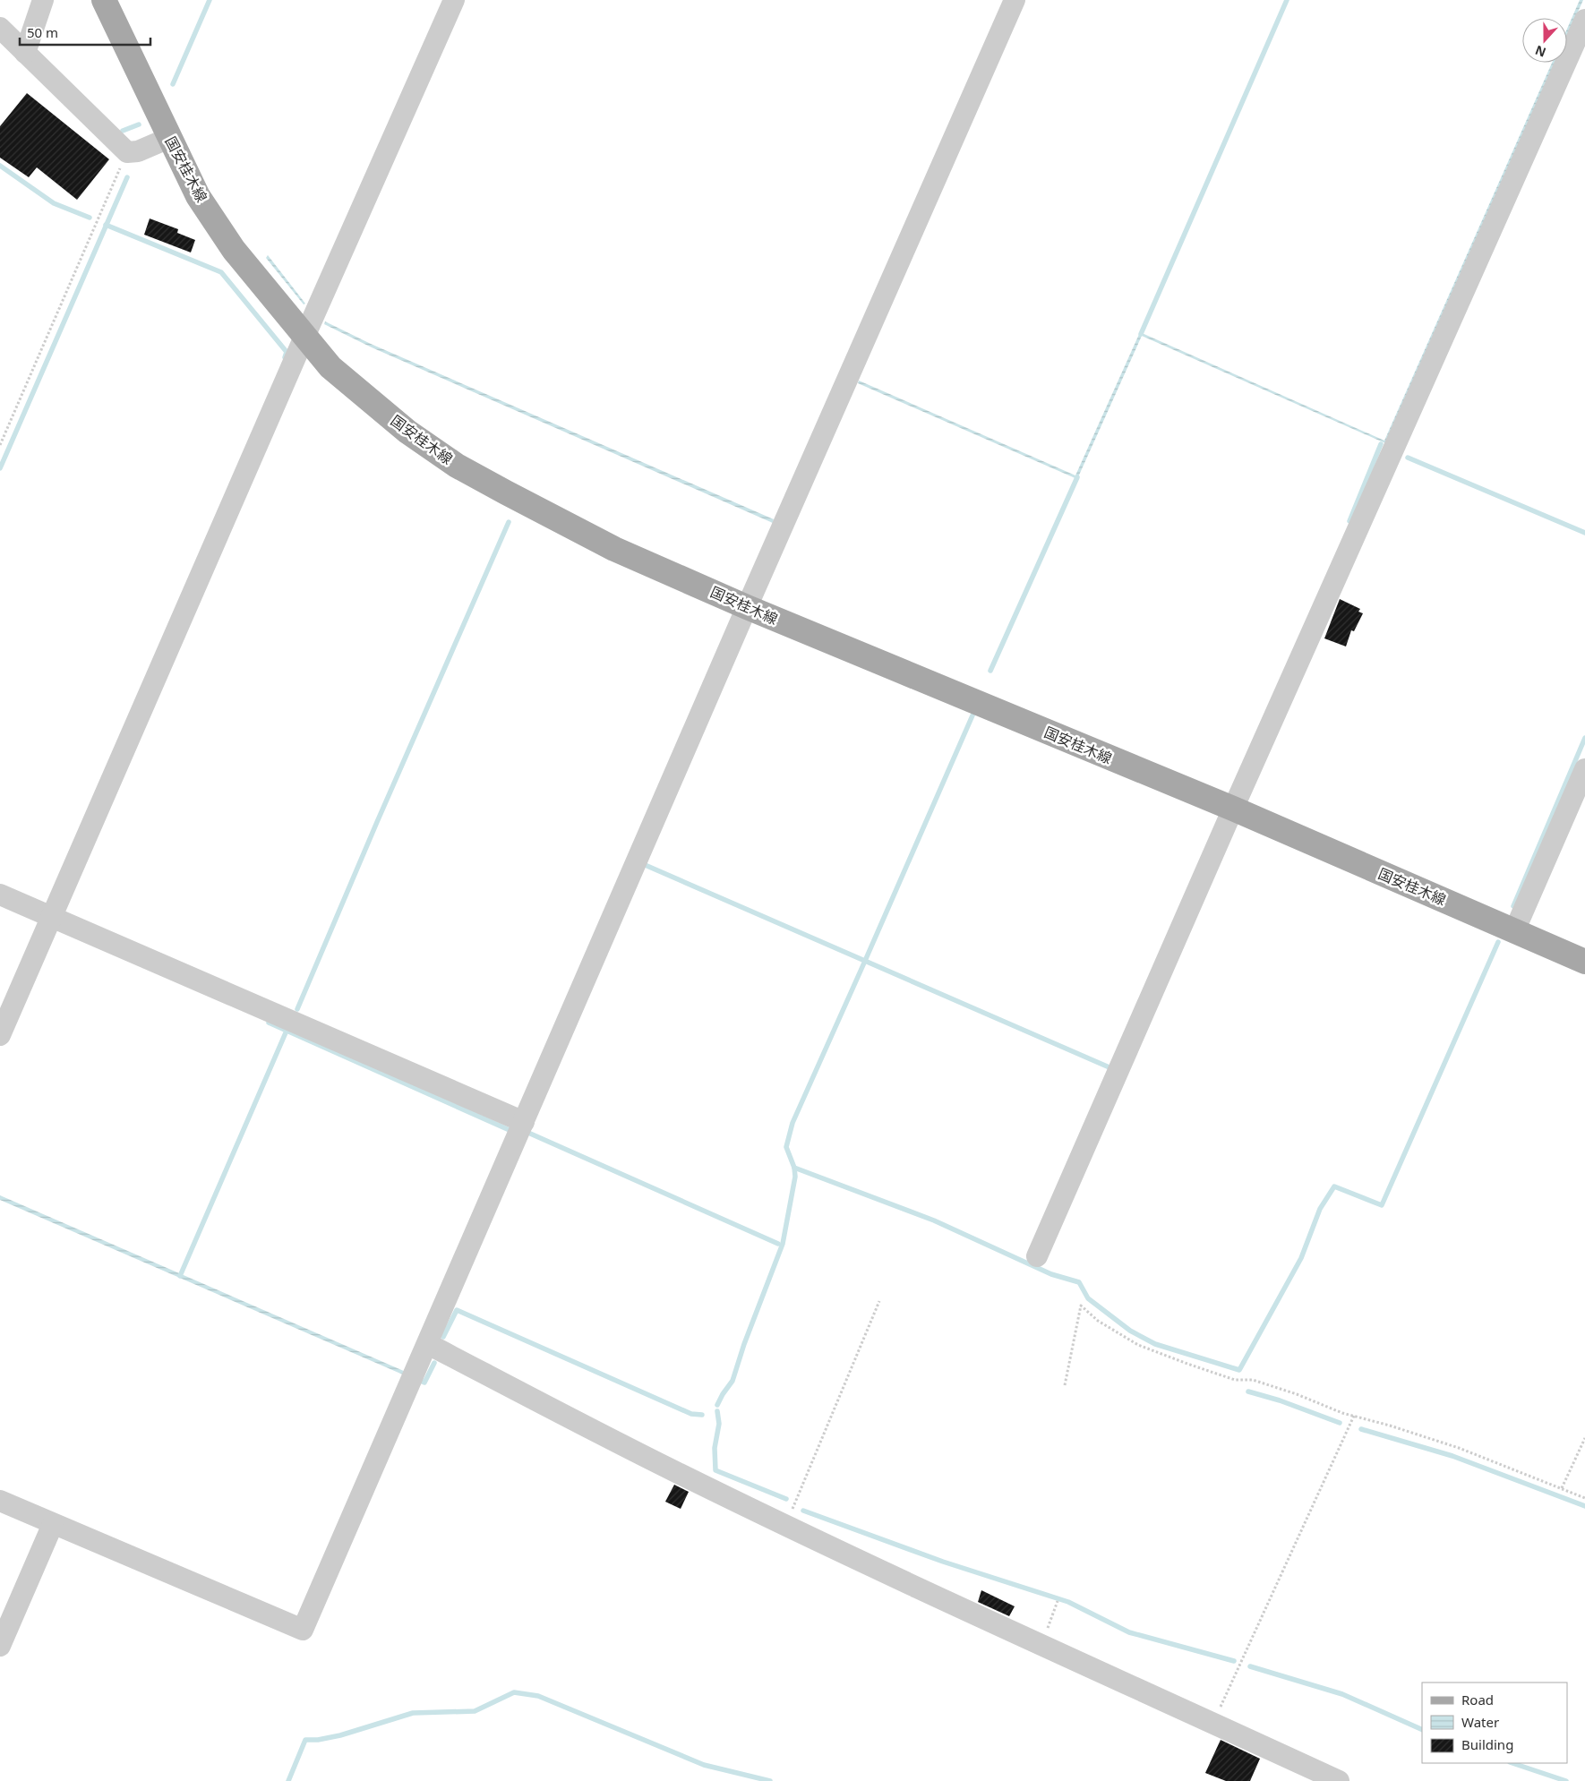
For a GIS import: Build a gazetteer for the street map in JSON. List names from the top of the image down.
{
  "streets": {
    "main road": ["国安桂木線"]
  },
  "legend": ["Road", "Water", "Building"],
  "scale_bar": "50 m",
  "north": "bottom"
}
